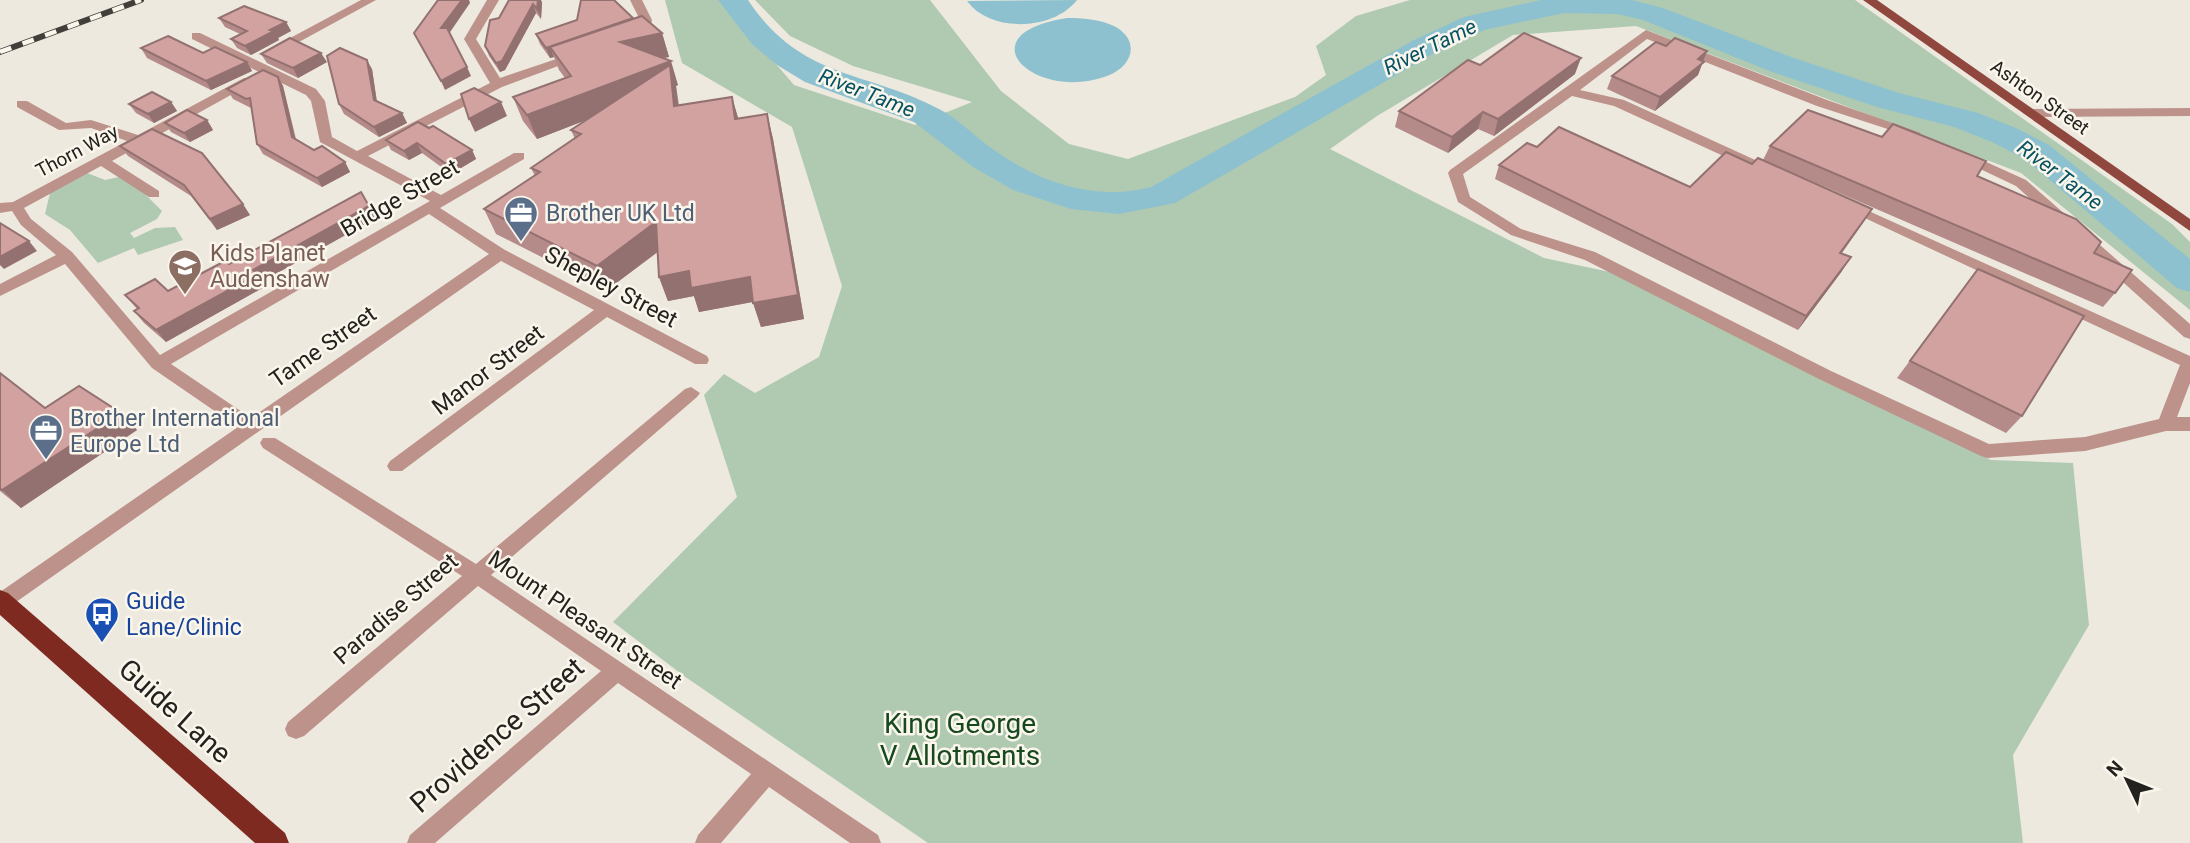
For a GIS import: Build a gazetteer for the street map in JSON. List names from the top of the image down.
{
  "streets": {
    "highway": ["Guide Lane"],
    "main road": ["Ashton Street"],
    "street": [
      "Thorn Way",
      "Bridge Street",
      "Shepley Street",
      "Tame Street",
      "Manor Street",
      "Paradise Street",
      "Mount Pleasant Street",
      "Providence Street"
    ]
  },
  "crossings": [
    ["Thorn Way", "Shepley Street"],
    ["Bridge Street", "Shepley Street"],
    ["Shepley Street", "Tame Street"],
    ["Shepley Street", "Manor Street"],
    ["Tame Street", "Guide Lane"],
    ["Paradise Street", "Mount Pleasant Street"],
    ["Mount Pleasant Street", "Providence Street"]
  ],
  "water": ["River Tame"],
  "parks": ["King George V Allotments"],
  "places": {
    "office": ["Brother UK Ltd", "Brother International Europe Ltd"],
    "school or university": ["Kids Planet Audenshaw"],
    "bus stop": ["Guide Lane/Clinic"]
  },
  "north": "top left"
}
